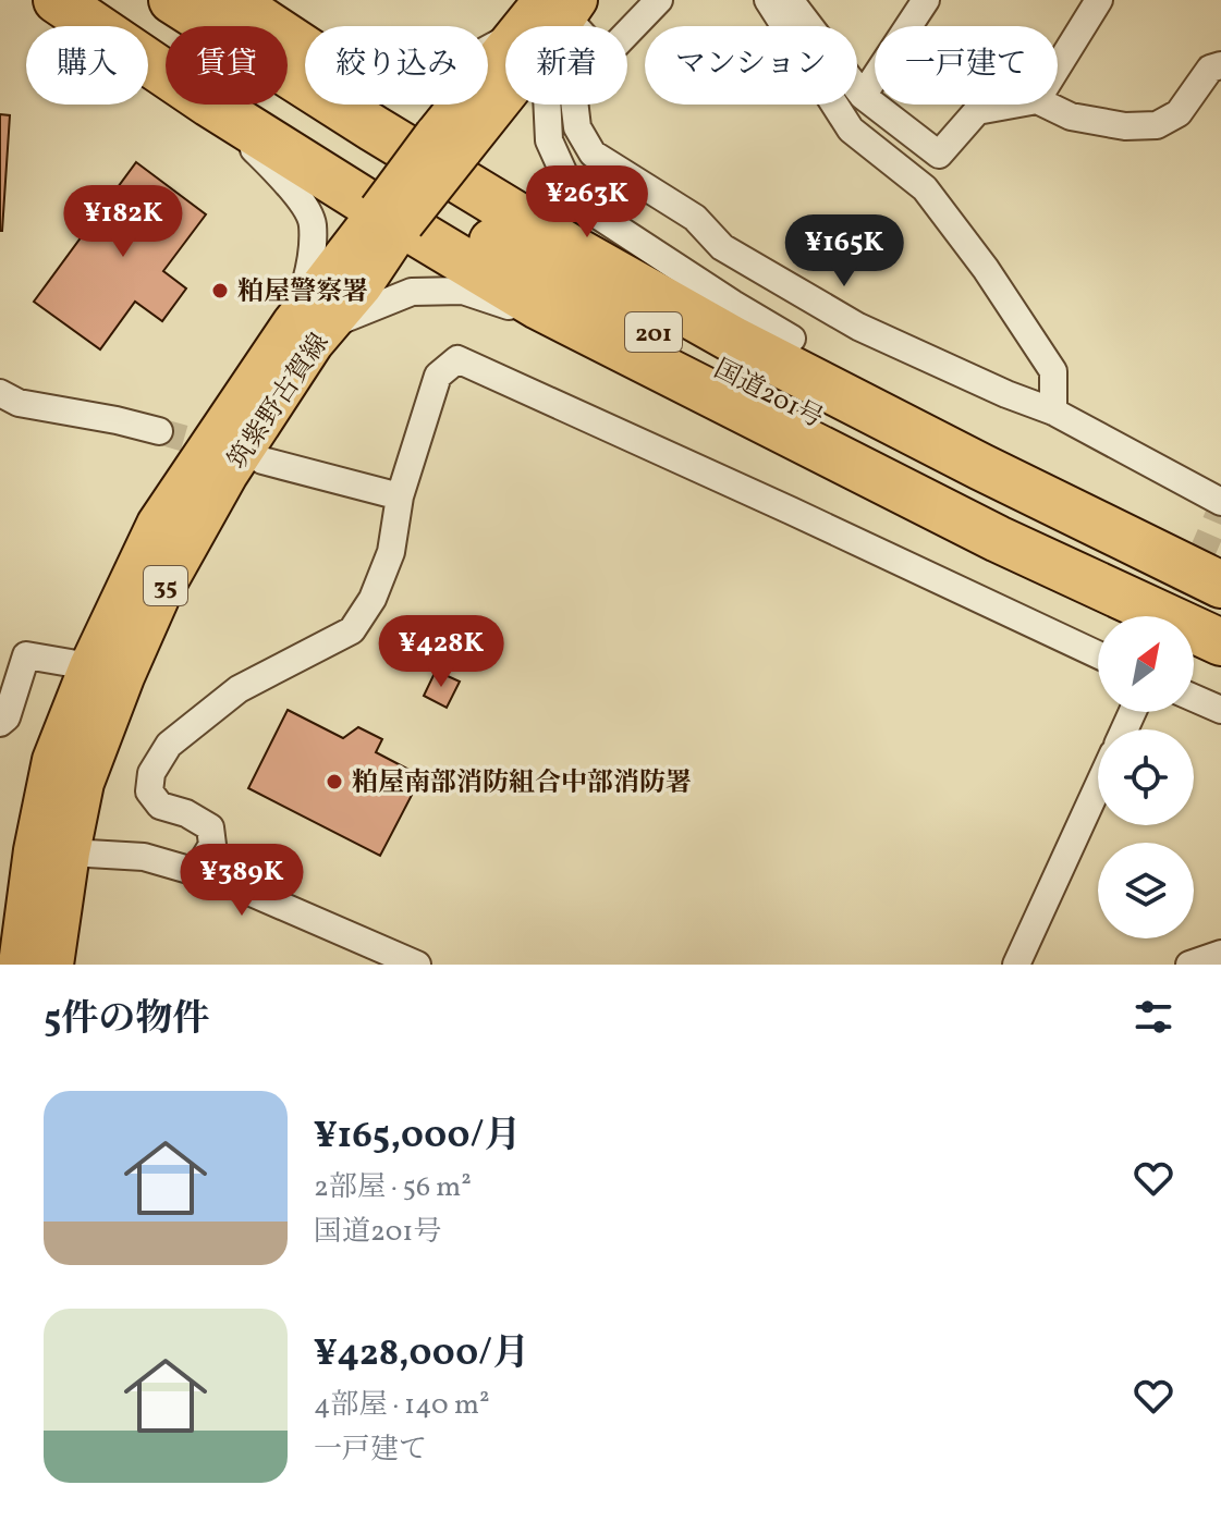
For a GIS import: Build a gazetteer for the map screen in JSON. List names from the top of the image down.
{
  "streets": {
    "highway": ["201", "国道201号"],
    "main road": ["筑紫野古賀線", "35"]
  },
  "crossings": [
    ["201", "筑紫野古賀線"]
  ],
  "places": ["粕屋警察署", "粕屋南部消防組合中部消防署"],
  "north": "top right",
  "page": {
    "chip": [
      "購入",
      "賃貸",
      "絞り込み",
      "新着",
      "マンション",
      "一戸建て"
    ],
    "price": [
      "¥263K",
      "¥182K",
      "¥165K",
      "¥428K",
      "¥389K"
    ],
    "heading": "5件の物件",
    "list": [
      {
        "name": "¥165,000/月",
        "note": "2部屋 · 56 m² · 国道201号"
      },
      {
        "name": "¥428,000/月",
        "note": "4部屋 · 140 m² · 一戸建て"
      }
    ]
  }
}
